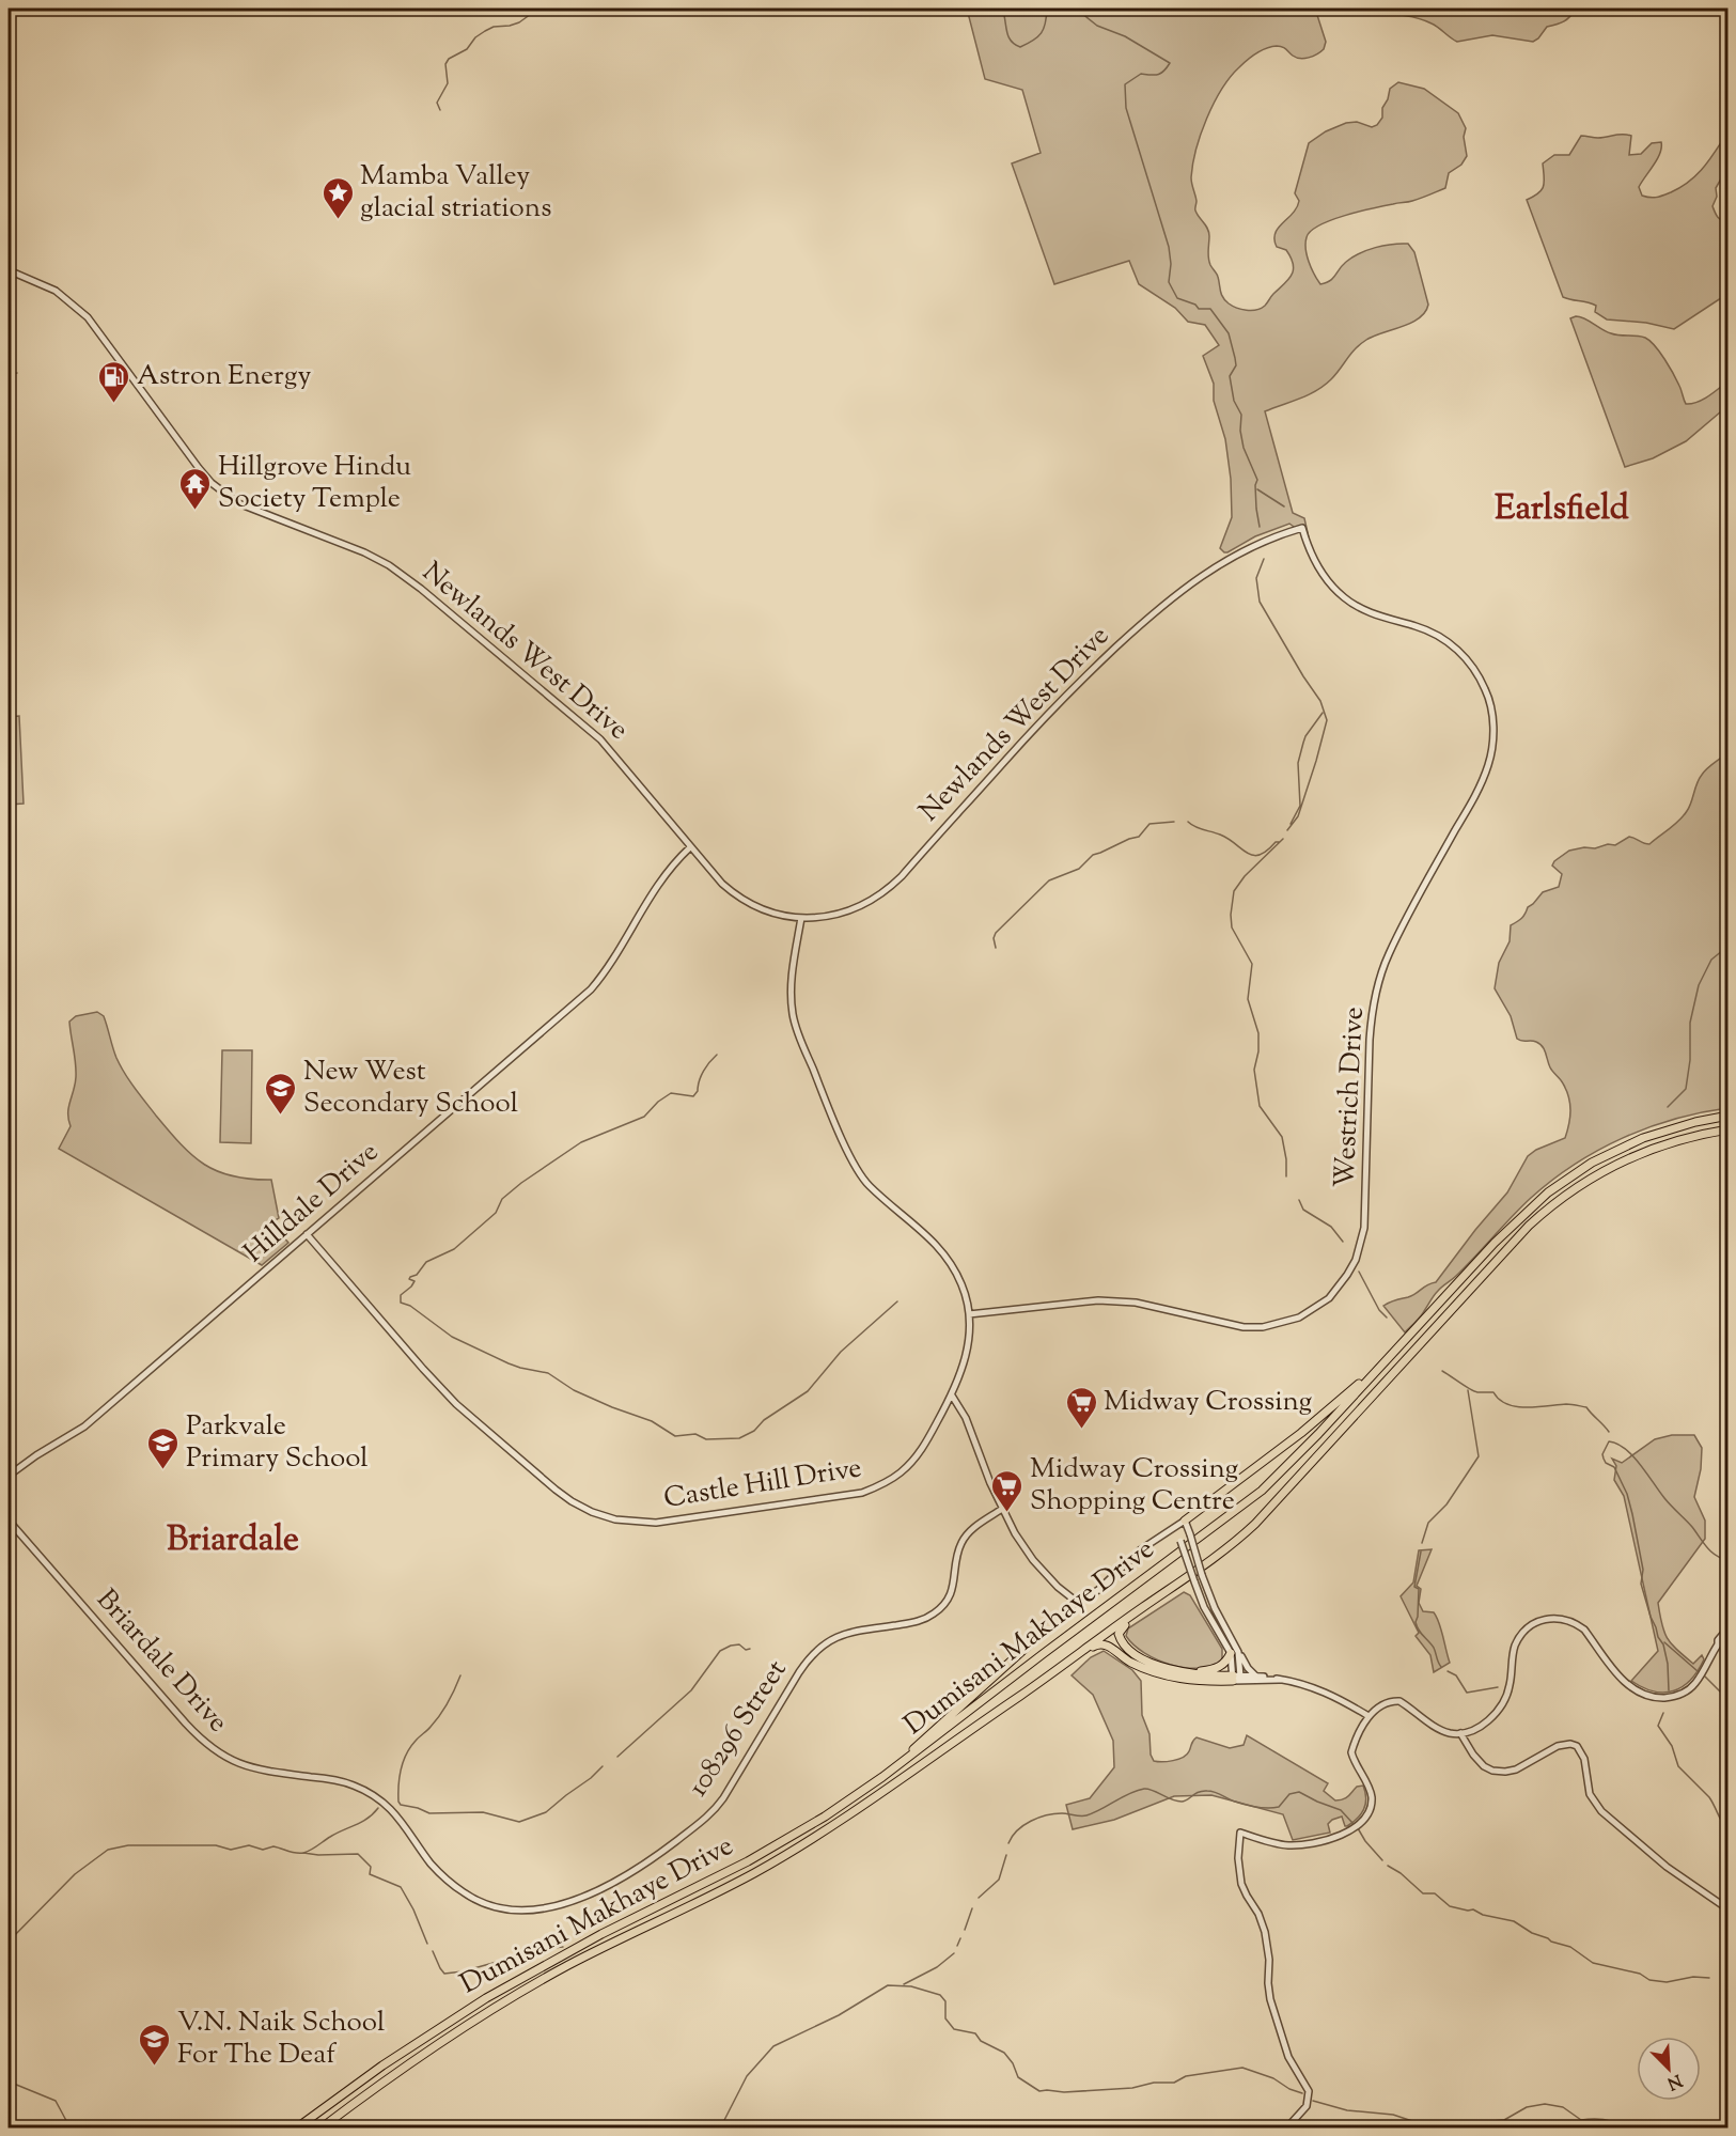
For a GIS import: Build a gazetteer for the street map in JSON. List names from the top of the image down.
{
  "streets": {
    "main road": ["Dumisani Makhaye Drive"],
    "street": [
      "Newlands West Drive",
      "Westrich Drive",
      "Hilldale Drive",
      "Castle Hill Drive",
      "Briardale Drive",
      "108296 Street"
    ]
  },
  "crossings": [
    ["Newlands West Drive", "Westrich Drive"],
    ["Newlands West Drive", "Hilldale Drive"],
    ["Newlands West Drive", "Castle Hill Drive"],
    ["Westrich Drive", "Castle Hill Drive"],
    ["Hilldale Drive", "Castle Hill Drive"],
    ["Briardale Drive", "108296 Street"]
  ],
  "districts": ["Earlsfield", "Briardale"],
  "places": {
    "place": ["Mamba Valley glacial striations"],
    "fuel station": ["Astron Energy"],
    "temple": ["Hillgrove Hindu Society Temple"],
    "school or university": ["New West Secondary School", "Parkvale Primary School", "V.N. Naik School For The Deaf"],
    "supermarket": ["Midway Crossing", "Midway Crossing Shopping Centre"]
  },
  "north": "bottom right"
}
